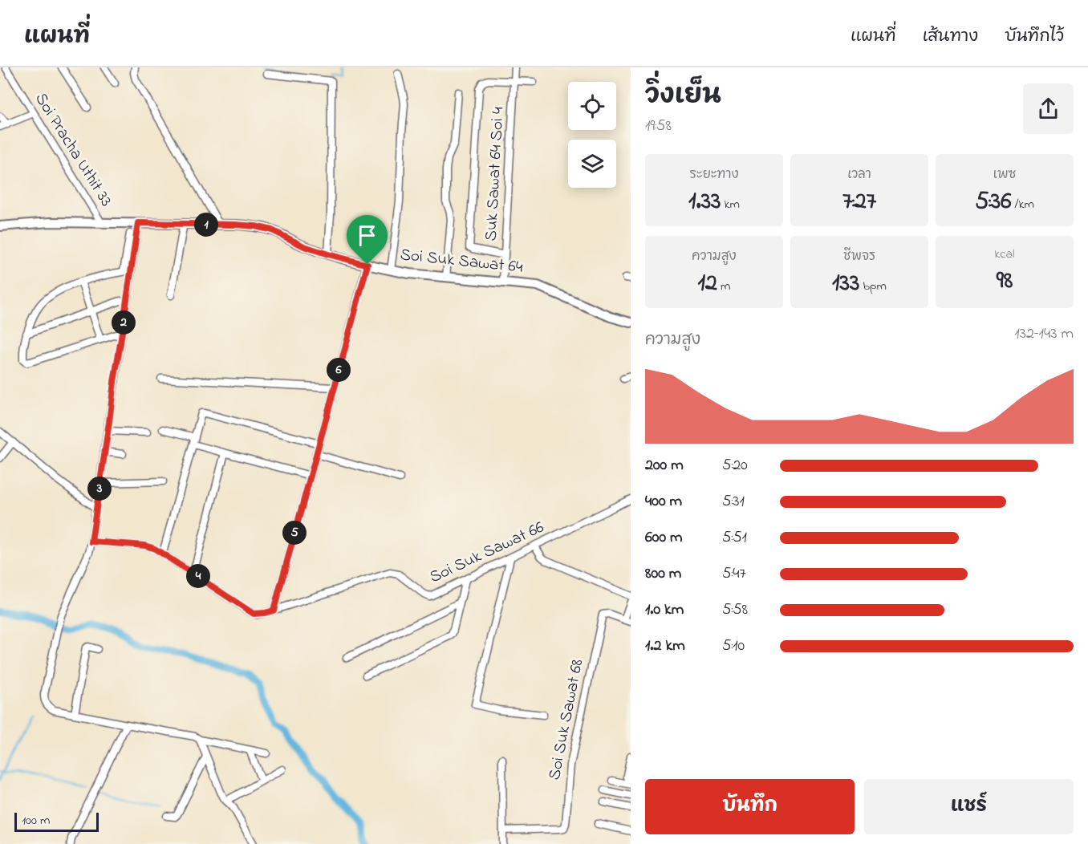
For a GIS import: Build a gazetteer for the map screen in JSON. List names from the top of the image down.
{
  "streets": {
    "street": [
      "Soi Pracha Uthit 33",
      "Suk Sawat 64 Soi 4",
      "Soi Suk Sawat 64",
      "Soi Suk Sawat 66",
      "Soi Suk Sawat 68"
    ]
  },
  "crossings": [
    ["Soi Pracha Uthit 33", "Soi Suk Sawat 64"],
    ["Suk Sawat 64 Soi 4", "Soi Suk Sawat 64"]
  ],
  "scale_bar": "100 m",
  "page": {
    "header": "แผนที่",
    "nav": ["แผนที่", "เส้นทาง", "บันทึกไว้"],
    "heading": ["วิ่งเย็น", "19:58"],
    "stats": [
      ["ระยะทาง", "1.33 km"],
      ["เวลา", "7:27"],
      ["เพซ", "5:36 /km"],
      ["ความสูง", "12 m"],
      ["ชีพจร", "133 bpm"],
      ["kcal", "98"]
    ],
    "pins": [
      "1",
      "2",
      "6",
      "3",
      "5",
      "4"
    ],
    "chart": ["ความสูง", "132–143 m"],
    "list": [
      {
        "name": "200 m",
        "note": "5:20"
      },
      {
        "name": "400 m",
        "note": "5:31"
      },
      {
        "name": "600 m",
        "note": "5:51"
      },
      {
        "name": "800 m",
        "note": "5:47"
      },
      {
        "name": "1.0 km",
        "note": "5:58"
      },
      {
        "name": "1.2 km",
        "note": "5:10"
      }
    ],
    "buttons": ["บันทึก", "แชร์"],
    "scale": "100 m"
  }
}
